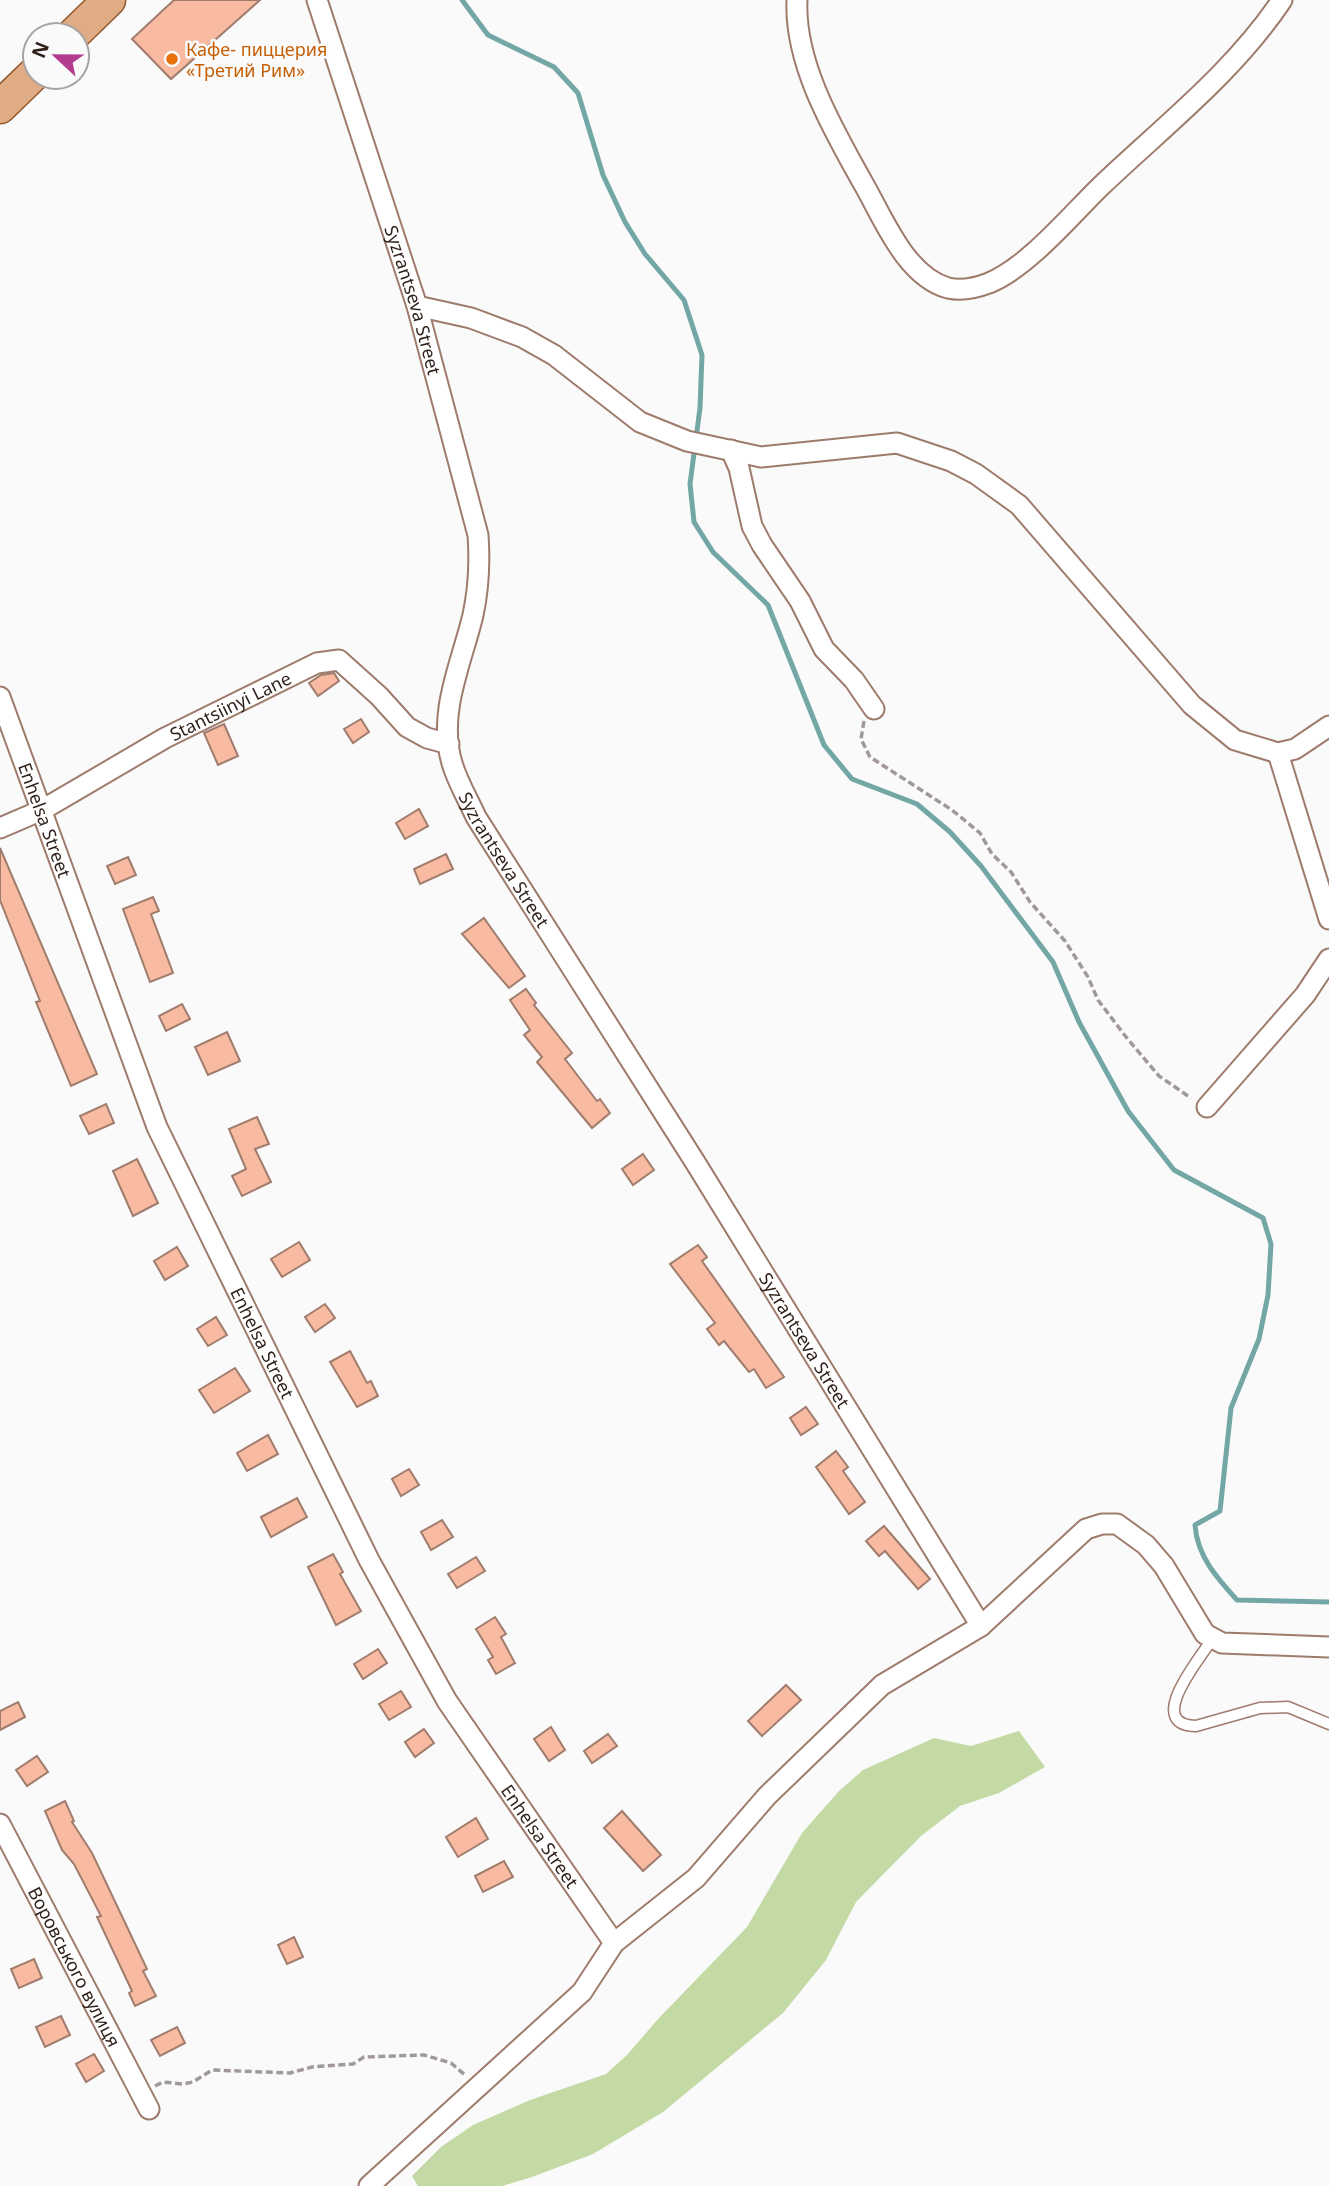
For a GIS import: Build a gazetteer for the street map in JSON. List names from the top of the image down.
{
  "streets": {
    "street": [
      "Syzrantseva Street",
      "Stantsiinyi Lane",
      "Enhelsa Street",
      "Воровського вулиця"
    ]
  },
  "crossings": [
    ["Syzrantseva Street", "Stantsiinyi Lane"],
    ["Stantsiinyi Lane", "Enhelsa Street"]
  ],
  "places": ["Кафе- пиццерия «Третий Рим»"],
  "north": "left"
}
